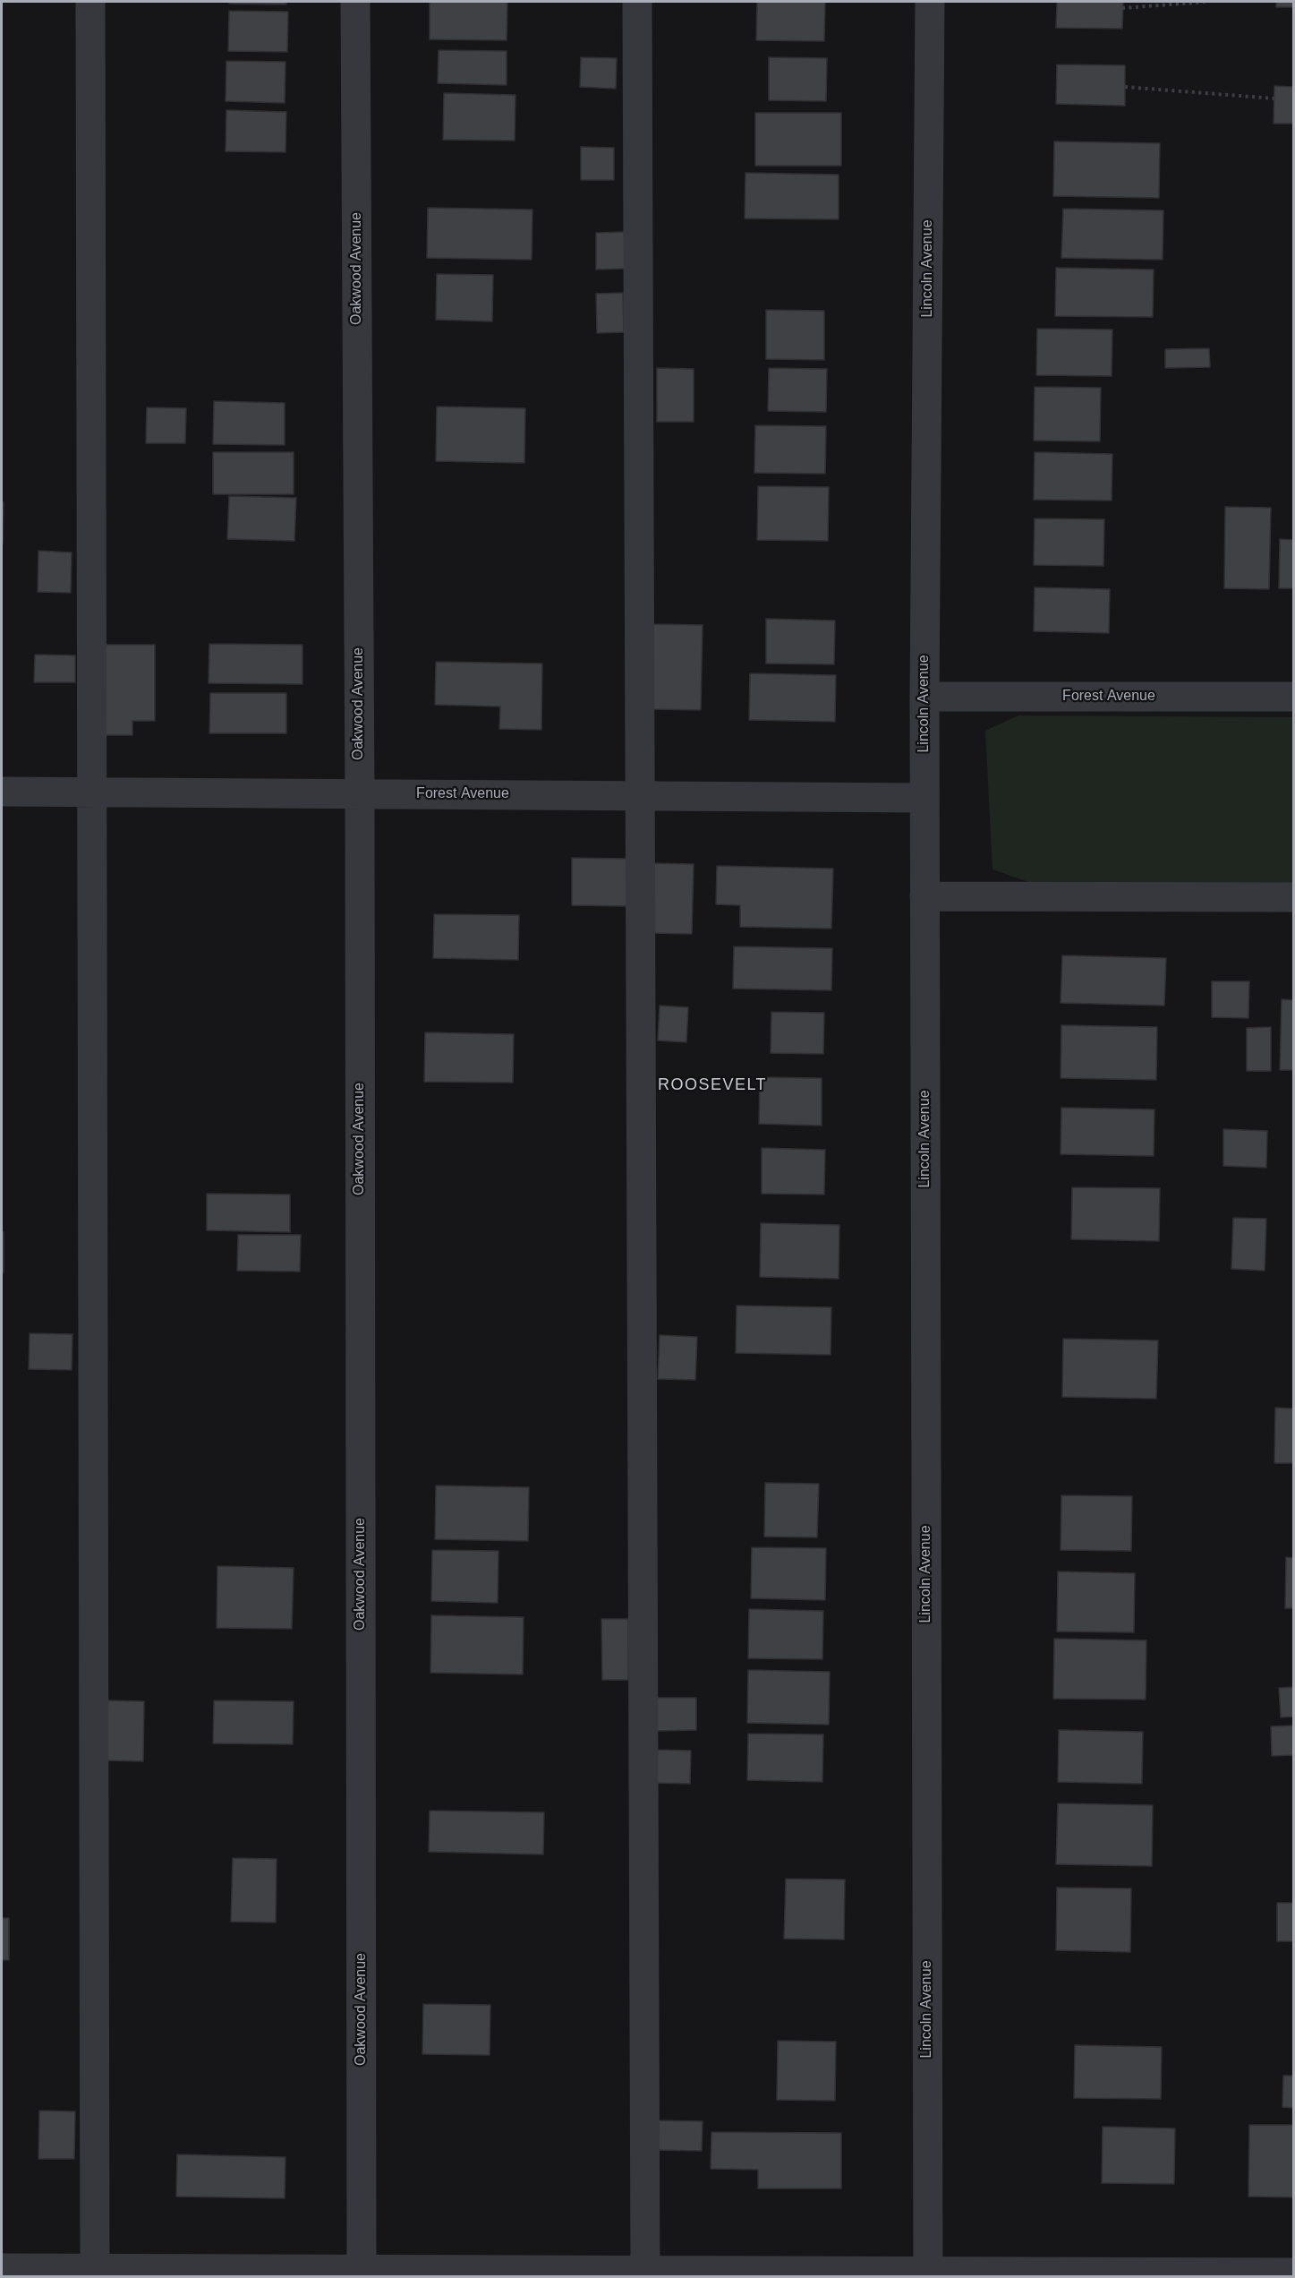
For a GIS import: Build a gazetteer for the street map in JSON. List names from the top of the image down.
{
  "streets": {
    "street": ["Oakwood Avenue", "Lincoln Avenue", "Forest Avenue"]
  },
  "crossings": [
    ["Oakwood Avenue", "Forest Avenue"],
    ["Lincoln Avenue", "Forest Avenue"]
  ],
  "districts": ["ROOSEVELT"]
}
